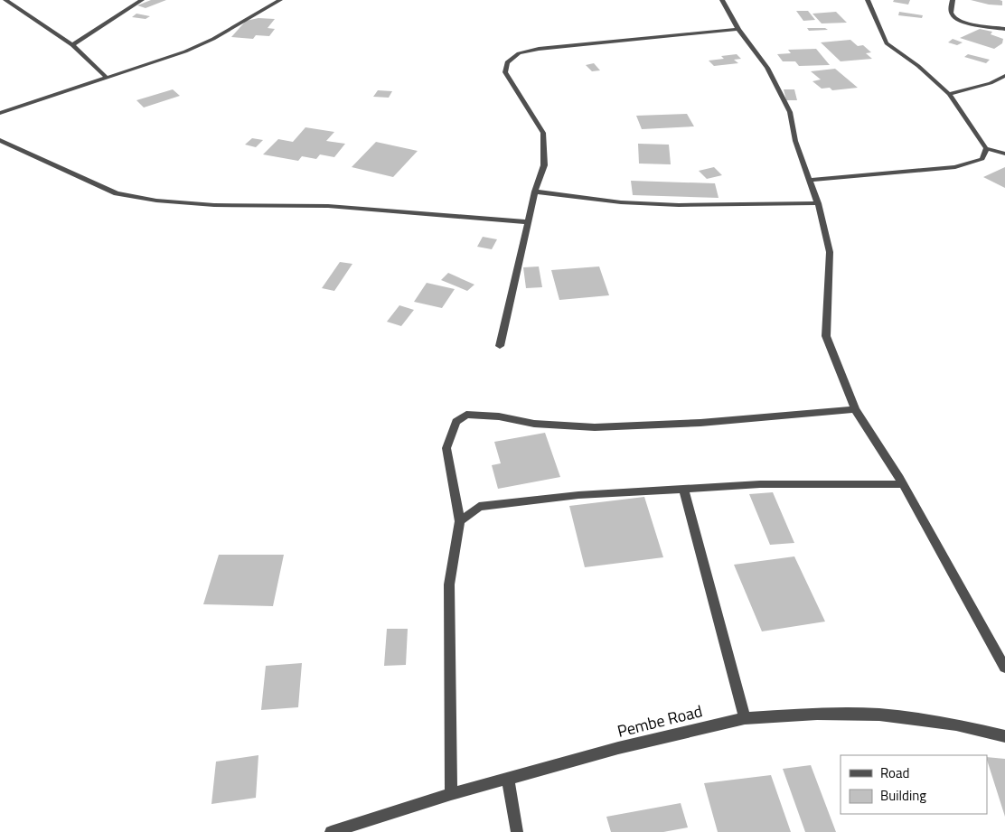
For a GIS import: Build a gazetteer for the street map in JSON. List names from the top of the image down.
{
  "streets": {
    "street": ["Pembe Road"]
  },
  "legend": ["Road", "Building"]
}
